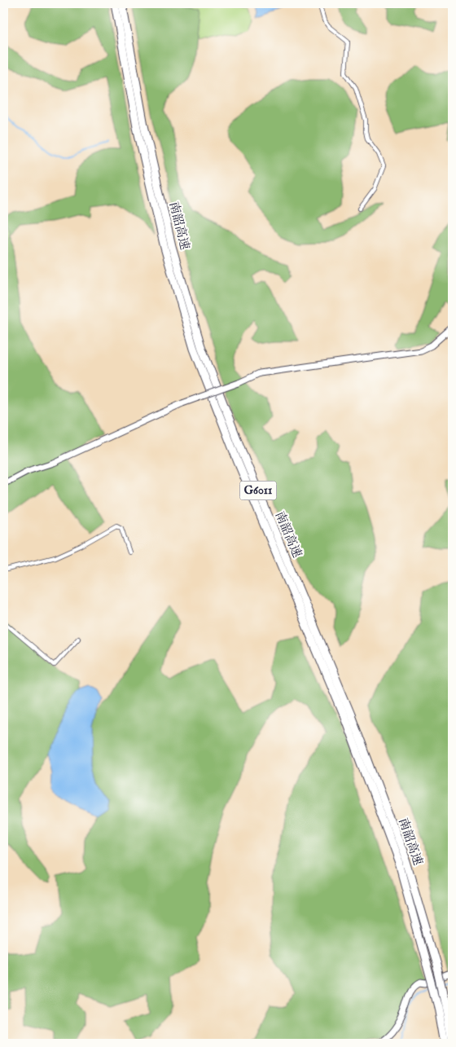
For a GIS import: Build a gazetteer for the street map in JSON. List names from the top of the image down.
{
  "streets": {
    "highway": ["南韶高速", "G6011"]
  }
}
